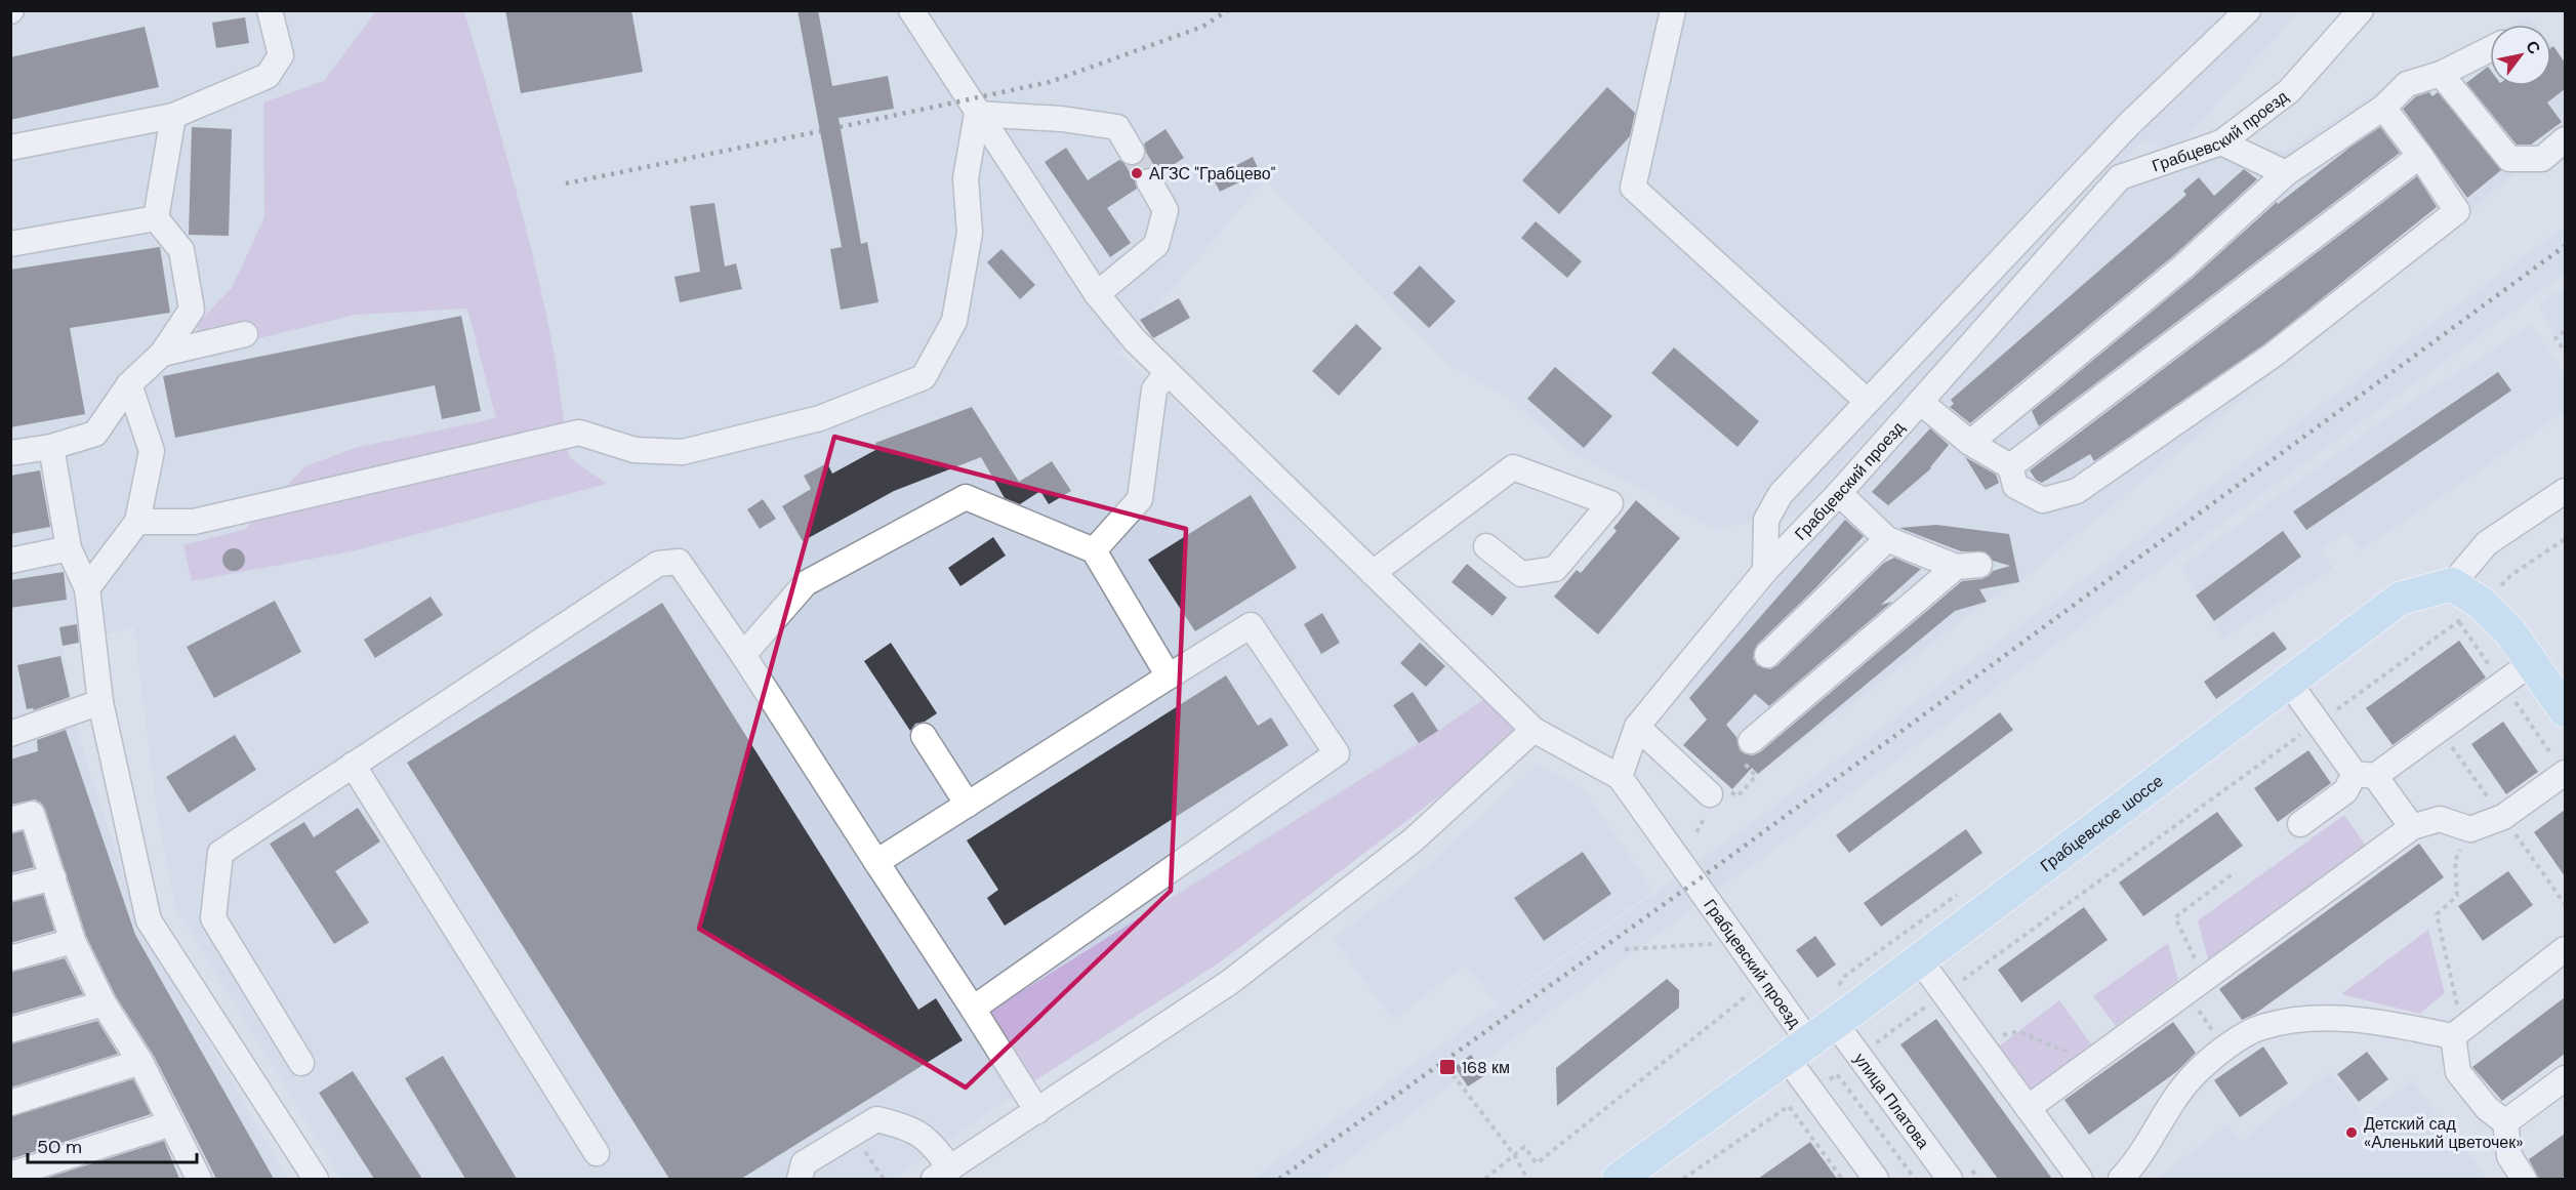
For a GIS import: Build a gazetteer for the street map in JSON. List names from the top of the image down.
{
  "streets": {
    "main road": ["Грабцевское шоссе"],
    "street": ["Грабцевский проезд", "улица Платова"]
  },
  "crossings": [
    ["Грабцевский проезд", "Грабцевское шоссе"],
    ["Грабцевское шоссе", "улица Платова"]
  ],
  "places": {
    "other": ["АГЗС \"Грабцево\"", "Детский сад «Аленький цветочек»"],
    "transit": ["168 км"]
  },
  "scale_bar": "50 m",
  "north": "top right"
}
